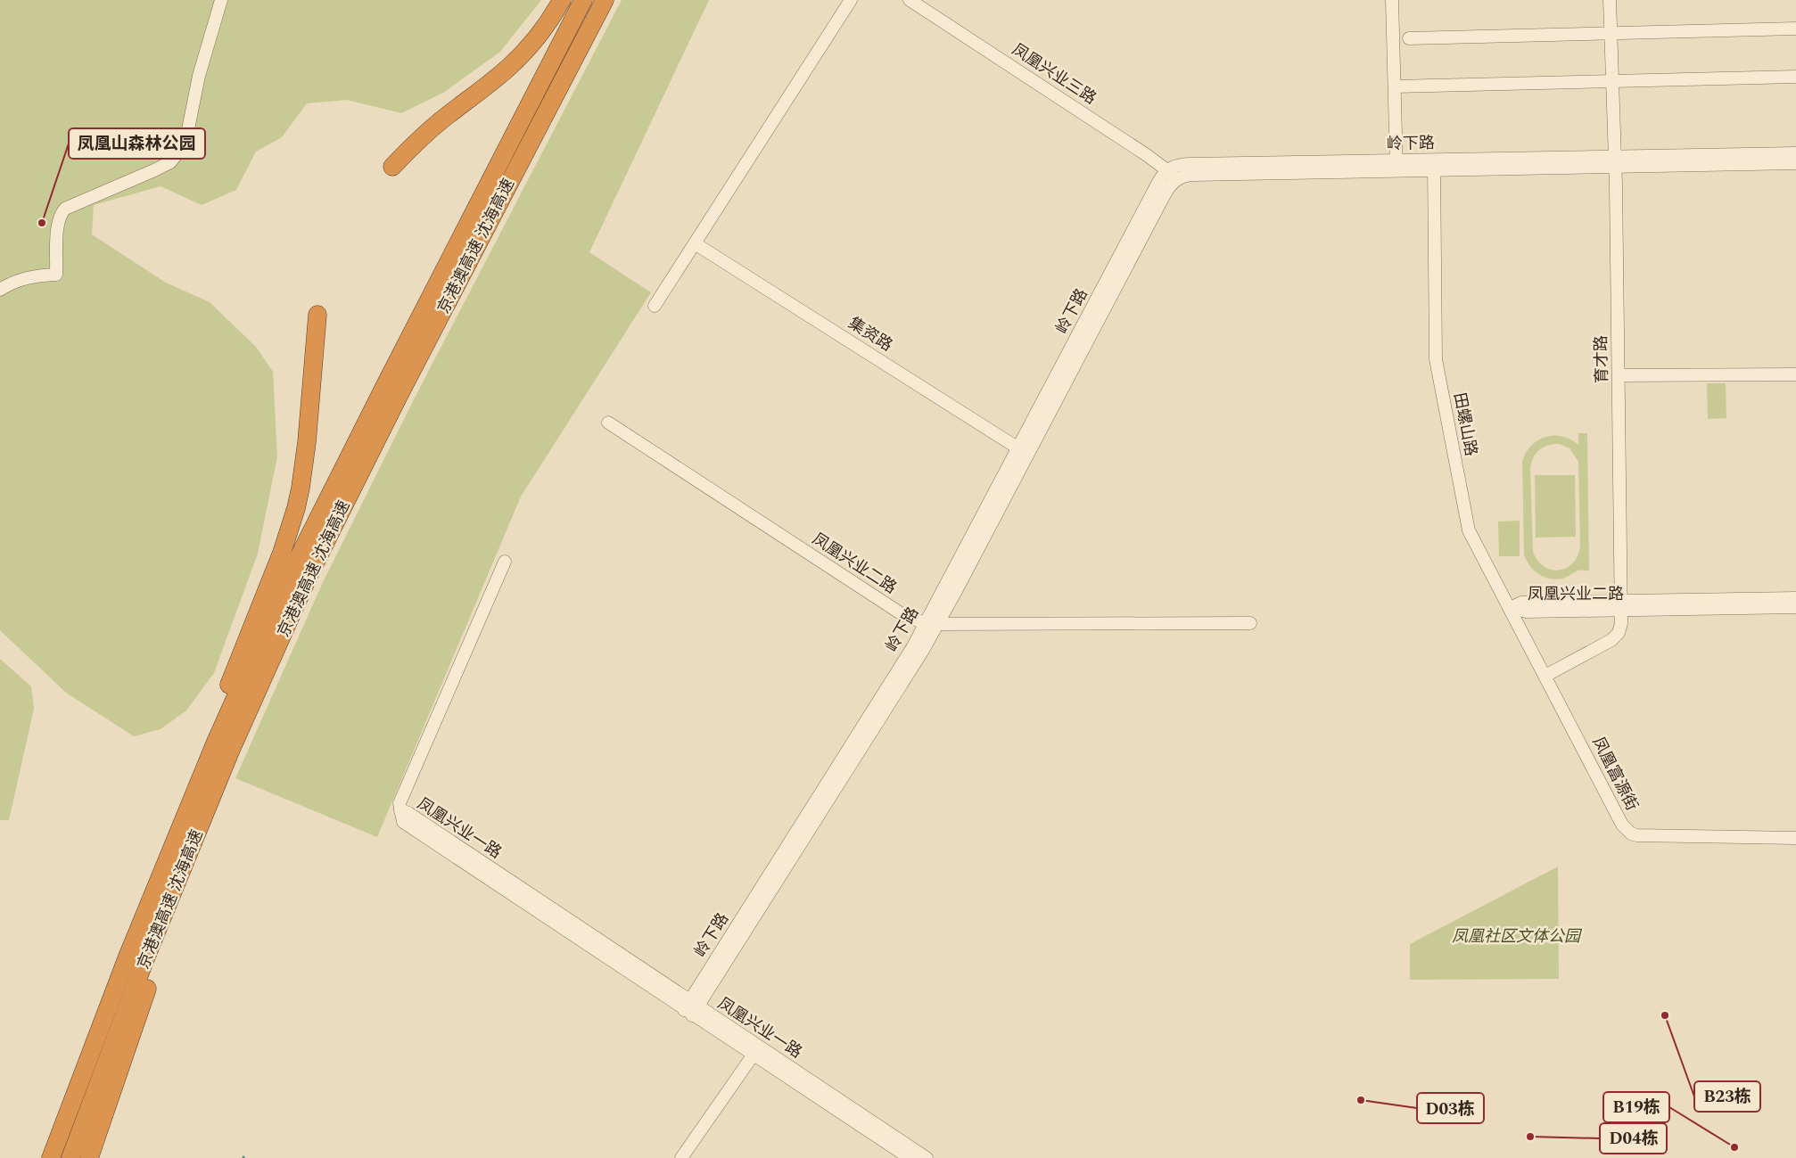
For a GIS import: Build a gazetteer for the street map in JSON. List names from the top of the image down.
{
  "streets": {
    "highway": ["京港澳高速 沈海高速"],
    "street": [
      "凤凰兴业三路",
      "岭下路",
      "集资路",
      "育才路",
      "田螺山路",
      "凤凰兴业二路",
      "凤凰富源街",
      "凤凰兴业一路"
    ]
  },
  "crossings": [
    ["凤凰兴业三路", "岭下路"],
    ["岭下路", "集资路"],
    ["岭下路", "育才路"],
    ["岭下路", "田螺山路"],
    ["岭下路", "凤凰兴业二路"],
    ["岭下路", "凤凰兴业一路"],
    ["育才路", "田螺山路"],
    ["育才路", "凤凰兴业二路"],
    ["育才路", "凤凰富源街"],
    ["田螺山路", "凤凰兴业二路"],
    ["田螺山路", "凤凰富源街"]
  ],
  "parks": ["凤凰社区文体公园"],
  "places": [
    "凤凰山森林公园",
    "B23栋",
    "D03栋",
    "D04栋",
    "B19栋"
  ]
}
